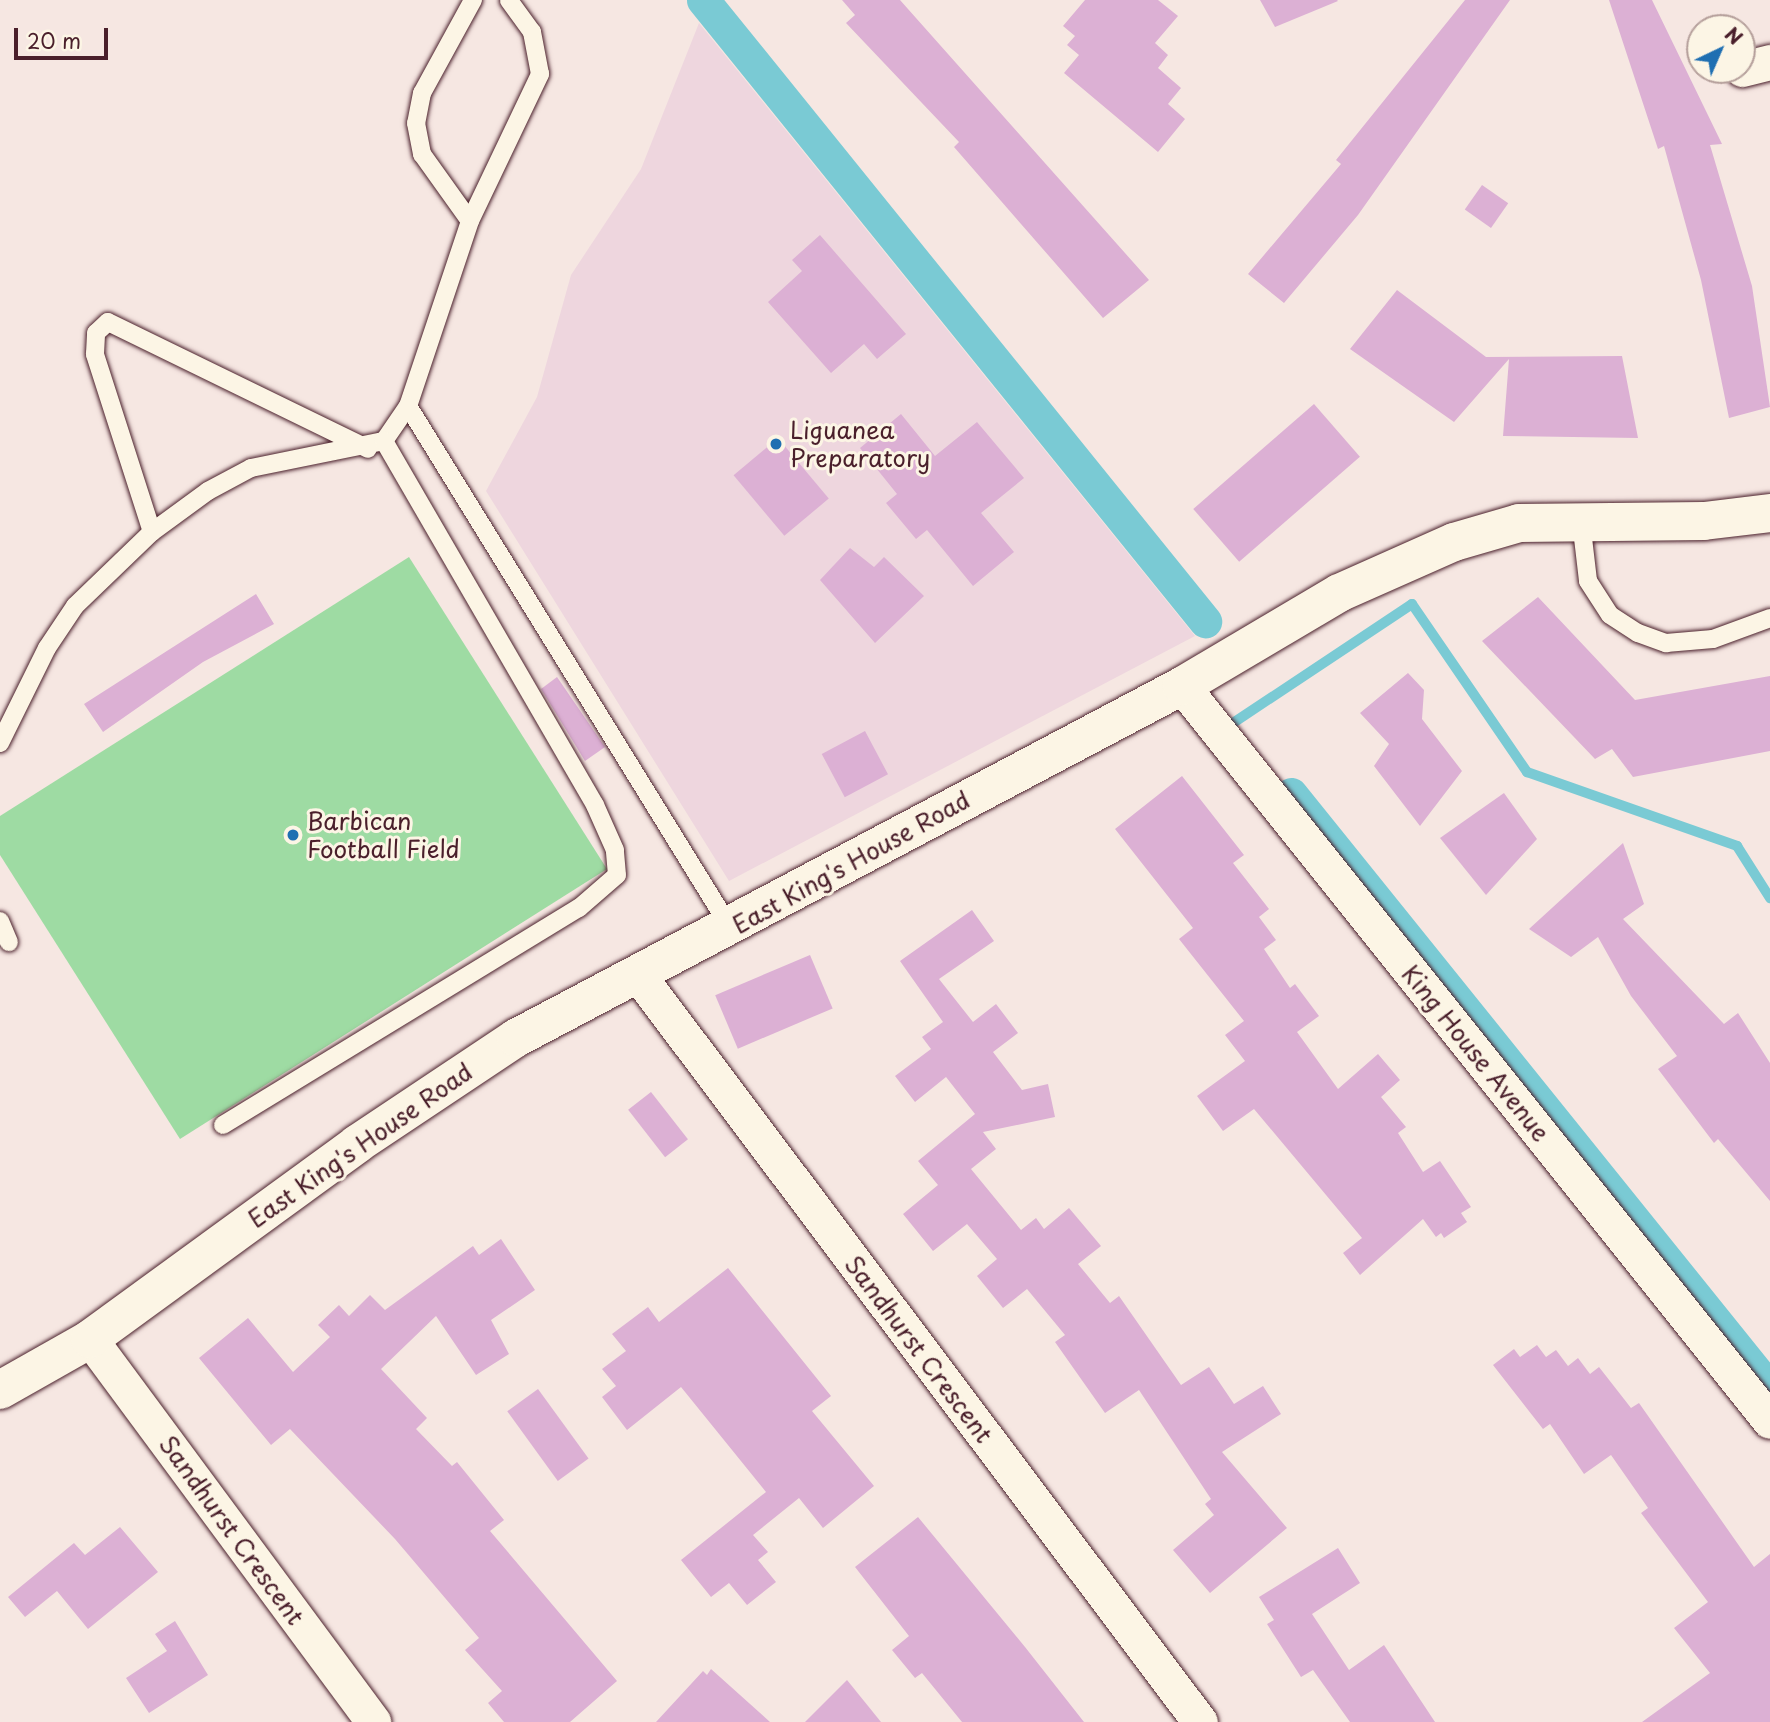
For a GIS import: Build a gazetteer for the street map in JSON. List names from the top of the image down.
{
  "streets": {
    "main road": ["East King's House Road"],
    "street": ["King House Avenue", "Sandhurst Crescent"]
  },
  "crossings": [
    ["East King's House Road", "King House Avenue"],
    ["East King's House Road", "Sandhurst Crescent"]
  ],
  "places": ["Liguanea Preparatory", "Barbican Football Field"],
  "scale_bar": "20 m",
  "north": "top right"
}
